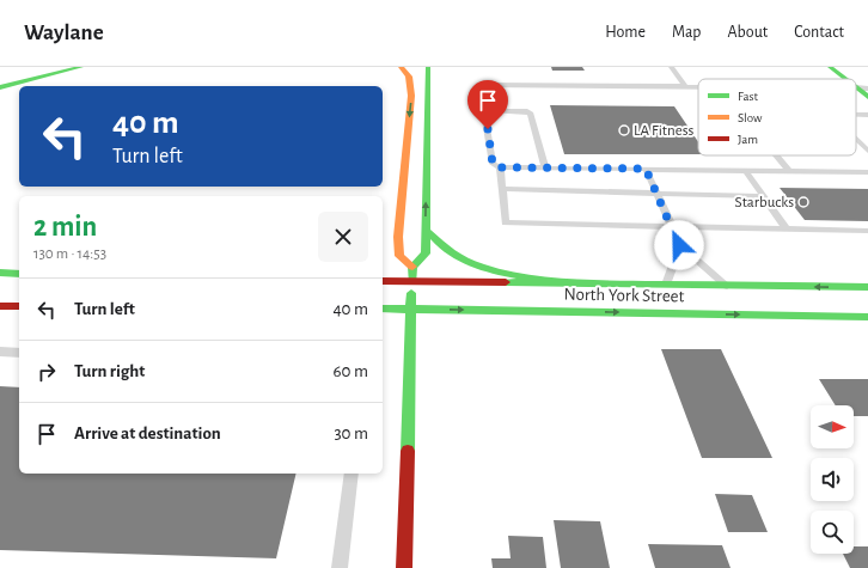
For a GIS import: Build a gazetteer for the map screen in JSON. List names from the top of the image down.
{
  "streets": {
    "main road": ["North York Street"]
  },
  "places": ["LA Fitness", "Starbucks"],
  "legend": ["Fast", "Slow", "Jam"],
  "north": "right",
  "page": {
    "header": "Waylane",
    "nav": [
      "Home",
      "Map",
      "About",
      "Contact"
    ],
    "turn": ["40 m", "Turn left"],
    "heading": ["2 min", "130 m · 14:53"],
    "list": [
      {
        "name": "Turn left",
        "value": "40 m"
      },
      {
        "name": "Turn right",
        "value": "60 m"
      },
      {
        "name": "Arrive at destination",
        "value": "30 m"
      }
    ]
  }
}
